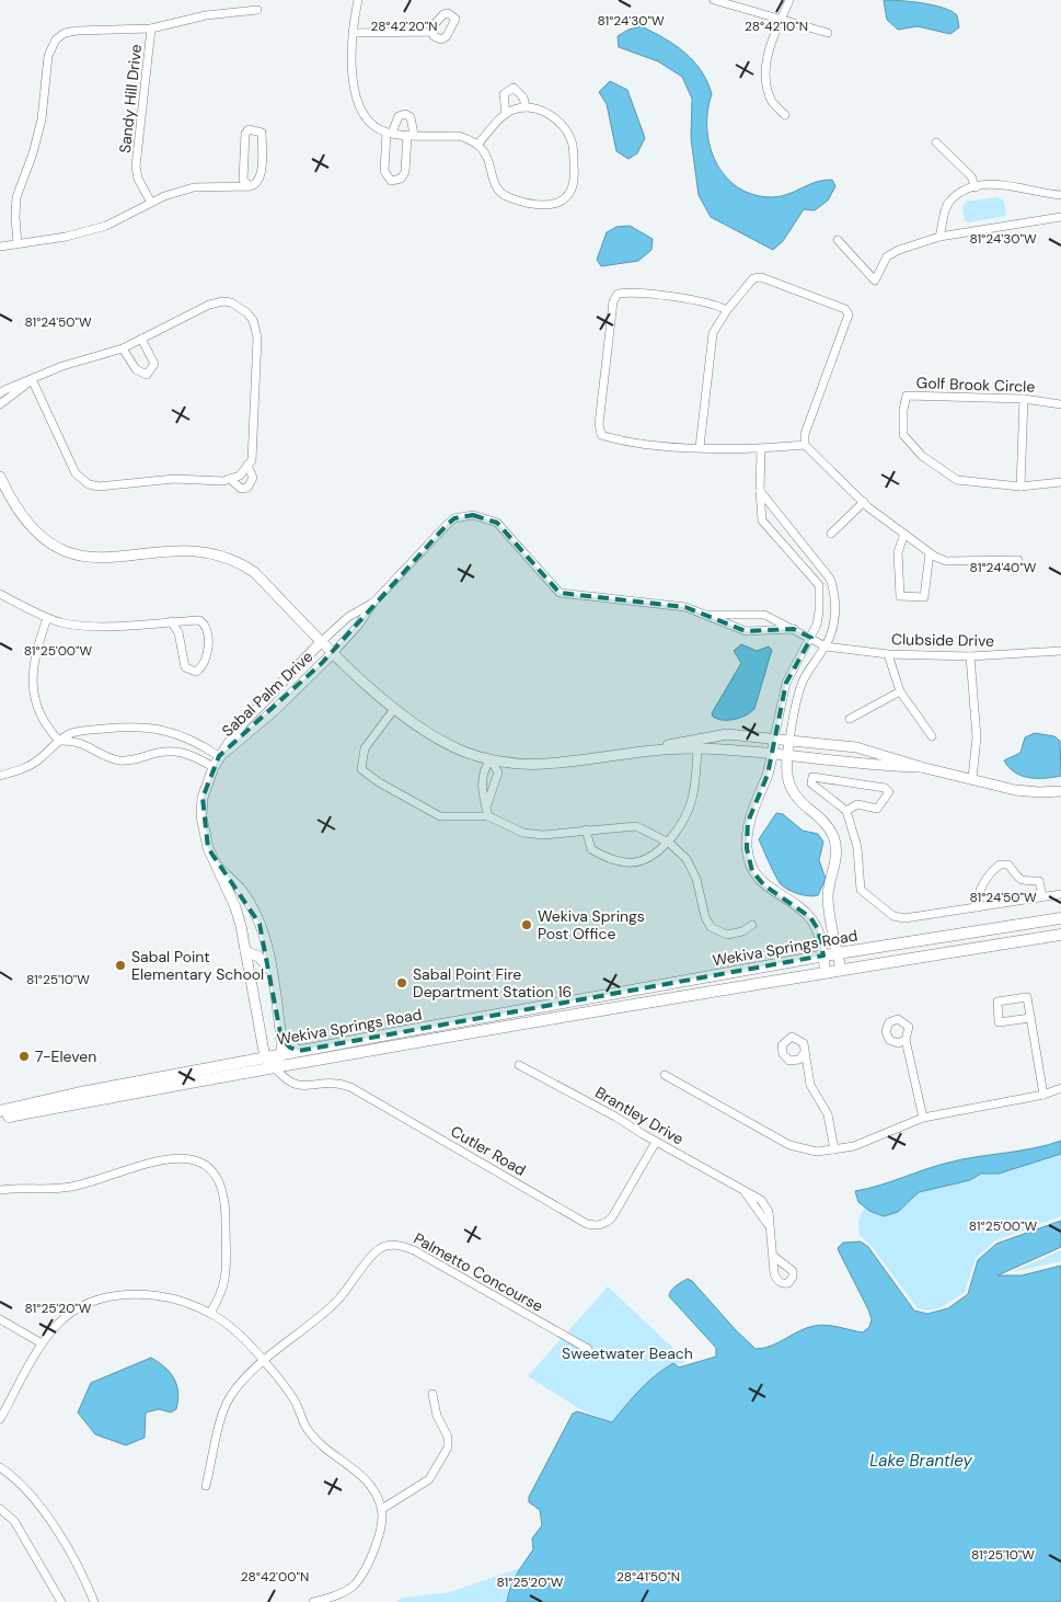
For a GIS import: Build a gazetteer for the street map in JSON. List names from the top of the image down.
{
  "streets": {
    "main road": ["Wekiva Springs Road"],
    "street": [
      "Sandy Hill Drive",
      "Golf Brook Circle",
      "Clubside Drive",
      "Sabal Palm Drive",
      "Brantley Drive",
      "Cutler Road",
      "Palmetto Concourse"
    ]
  },
  "crossings": [
    ["Sabal Palm Drive", "Wekiva Springs Road"],
    ["Wekiva Springs Road", "Cutler Road"],
    ["Brantley Drive", "Cutler Road"]
  ],
  "water": ["Lake Brantley"],
  "parks": ["Sweetwater Beach"],
  "places": [
    "Wekiva Springs Post Office",
    "Sabal Point Elementary School",
    "Sabal Point Fire Department Station 16",
    "7-Eleven"
  ],
  "coordinates": [
    "81°24'30\"W",
    "28°42'20\"N",
    "28°42'10\"N",
    "81°24'50\"W",
    "81°24'40\"W",
    "81°25'00\"W",
    "81°25'10\"W",
    "81°25'20\"W",
    "28°42'00\"N",
    "28°41'50\"N"
  ]
}
